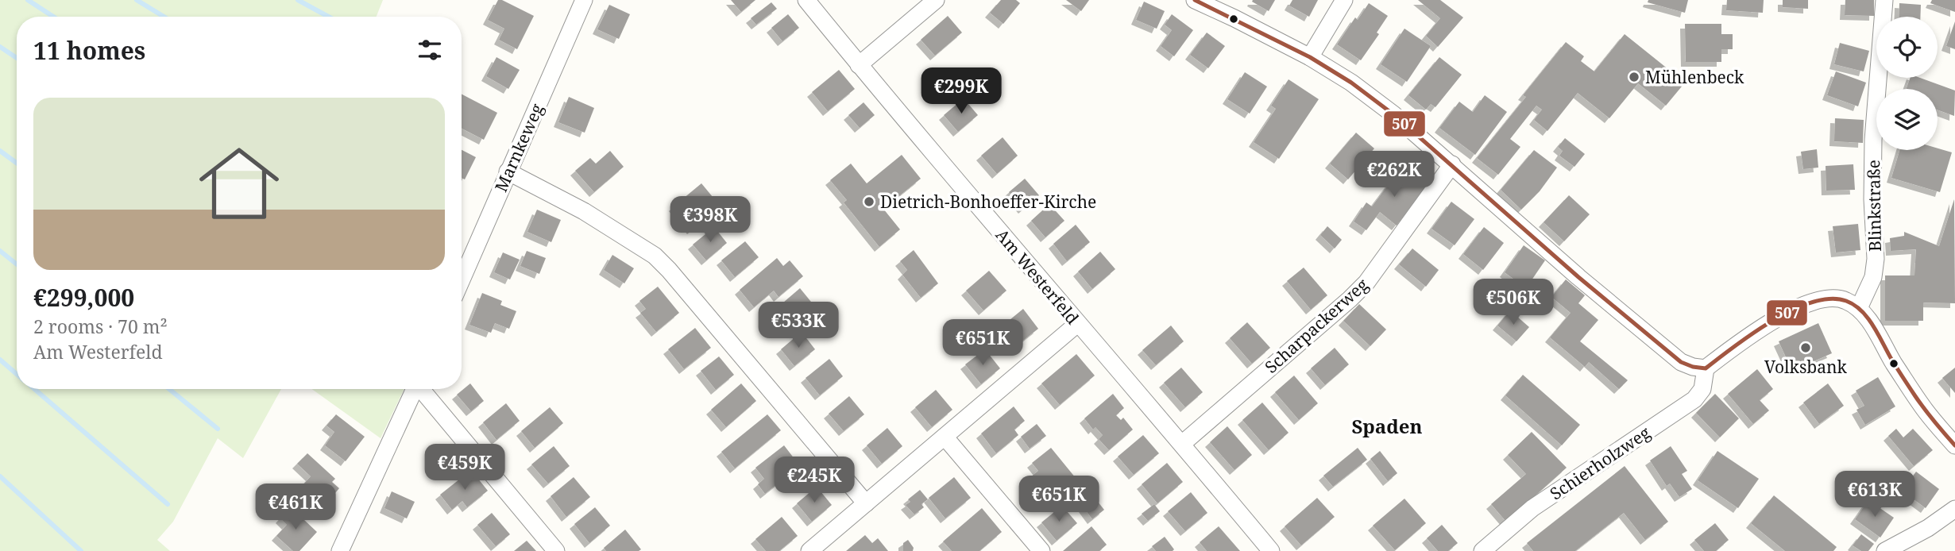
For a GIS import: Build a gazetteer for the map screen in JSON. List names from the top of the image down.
{
  "streets": {
    "street": [
      "Marnkeweg",
      "Blinkstraße",
      "Am Westerfeld",
      "Scharpackerweg",
      "Schierholzweg"
    ]
  },
  "crossings": [
    ["Am Westerfeld", "Scharpackerweg"]
  ],
  "districts": ["Spaden"],
  "places": ["Mühlenbeck", "Dietrich-Bonhoeffer-Kirche", "Volksbank"],
  "lines": ["transit line 507"],
  "page": {
    "heading": "11 homes",
    "price": [
      "€299K",
      "€262K",
      "€398K",
      "€506K",
      "€533K",
      "€651K",
      "€459K",
      "€245K",
      "€613K",
      "€651K",
      "€461K"
    ],
    "list": [
      {
        "name": "€299,000",
        "note": "2 rooms · 70 m² · Am Westerfeld"
      }
    ]
  }
}
